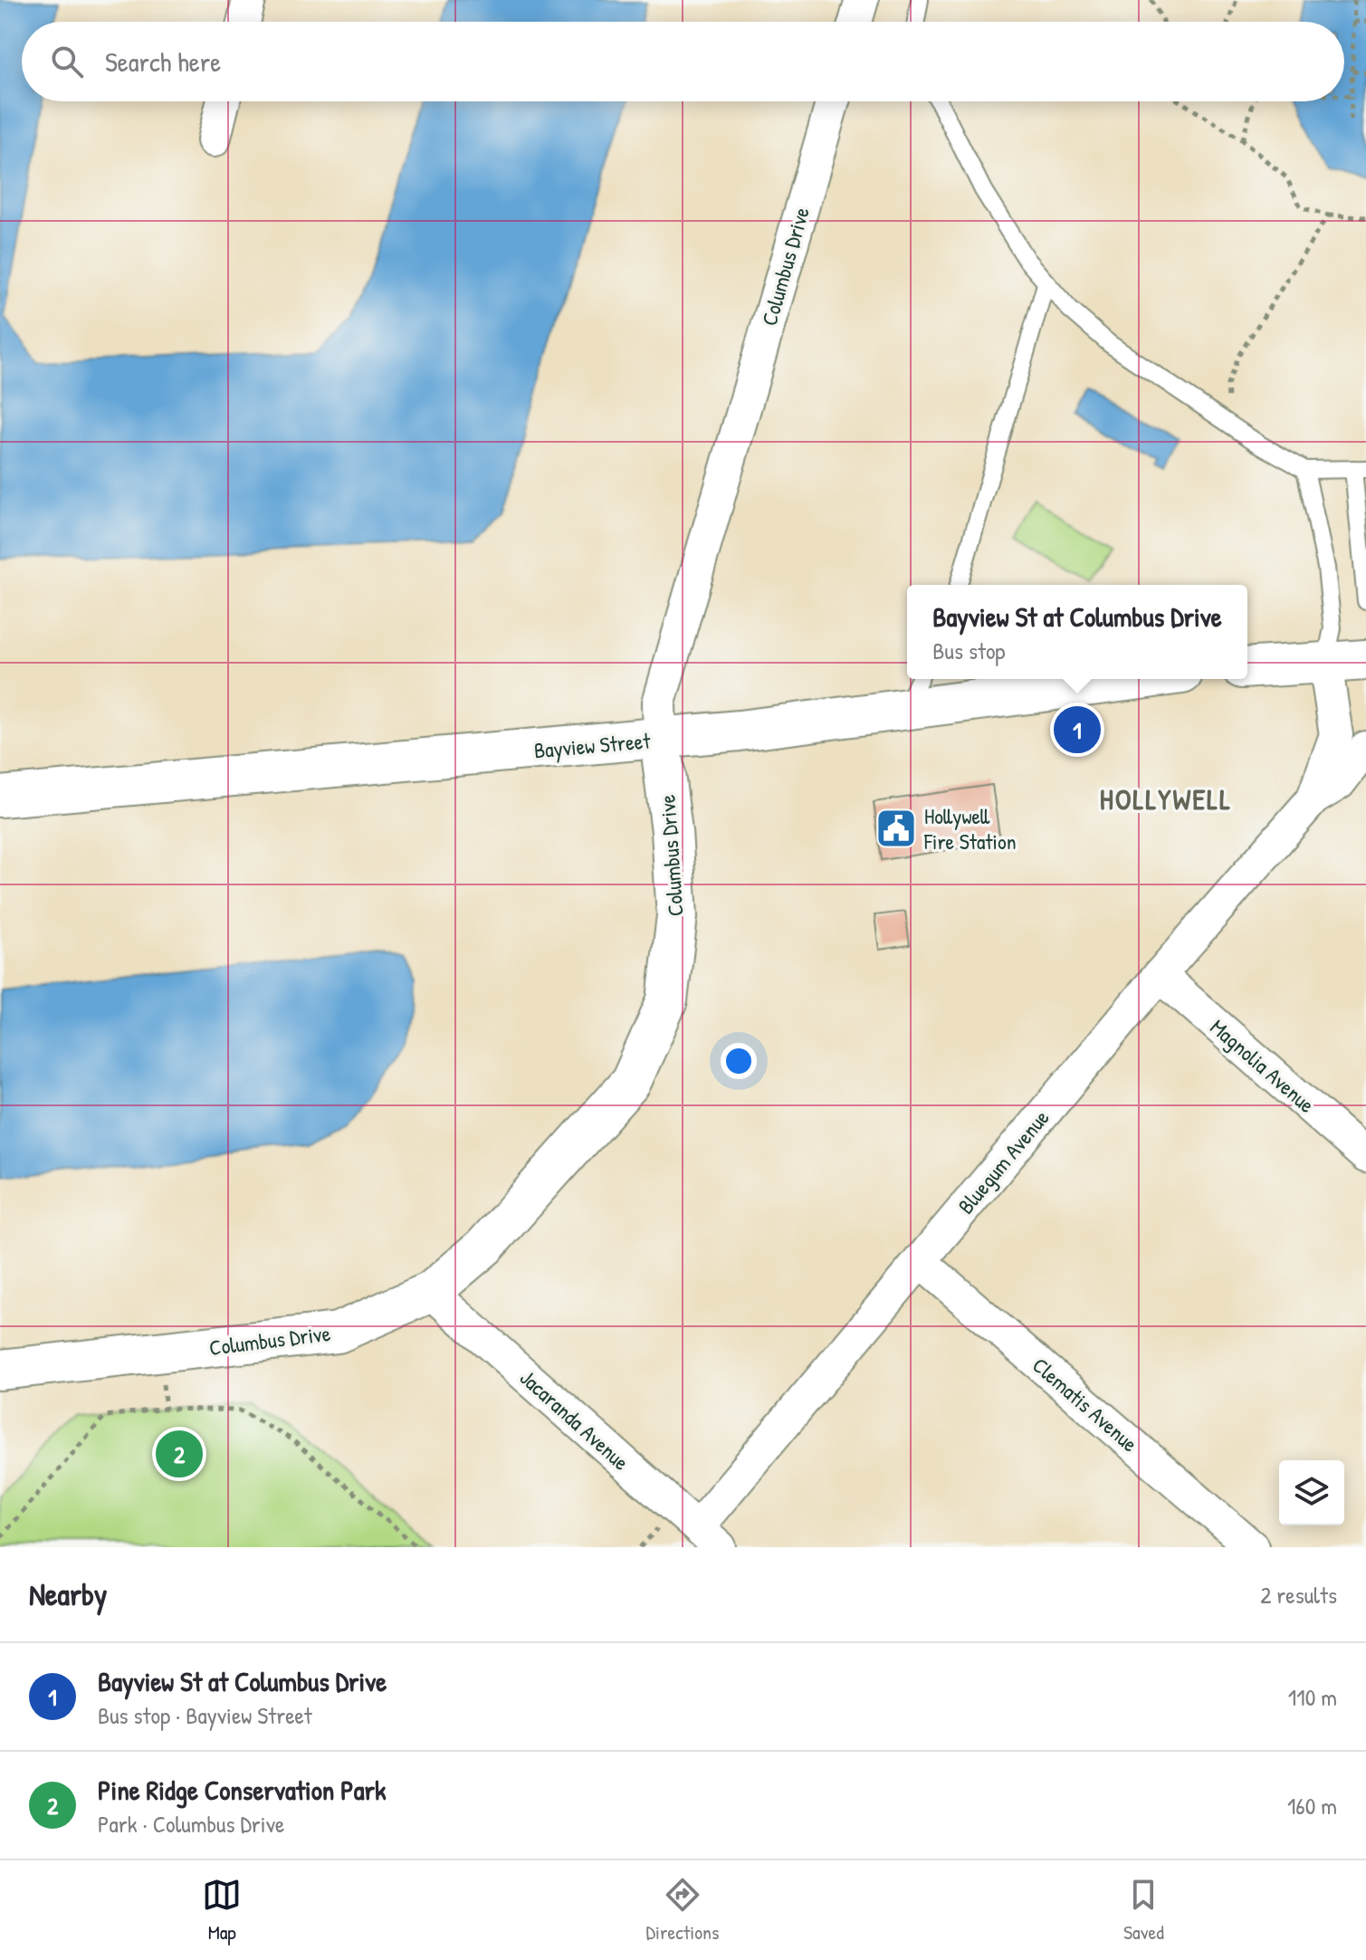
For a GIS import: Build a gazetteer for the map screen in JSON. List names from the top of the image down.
{
  "streets": {
    "main road": ["Columbus Drive", "Bayview Street"],
    "street": [
      "Magnolia Avenue",
      "Bluegum Avenue",
      "Clematis Avenue",
      "Jacaranda Avenue"
    ]
  },
  "crossings": [
    ["Columbus Drive", "Bayview Street"],
    ["Columbus Drive", "Jacaranda Avenue"],
    ["Magnolia Avenue", "Bluegum Avenue"],
    ["Bluegum Avenue", "Clematis Avenue"],
    ["Bluegum Avenue", "Jacaranda Avenue"]
  ],
  "districts": ["HOLLYWELL"],
  "places": {
    "public building": ["Hollywell Fire Station"]
  },
  "page": {
    "search": "Search here",
    "popup": ["Bayview St at Columbus Drive", "Bus stop"],
    "pins": ["1", "2"],
    "heading": ["Nearby", "2 results"],
    "list": [
      {
        "mark": "1",
        "name": "Bayview St at Columbus Drive",
        "note": "Bus stop · Bayview Street",
        "value": "110 m"
      },
      {
        "mark": "2",
        "name": "Pine Ridge Conservation Park",
        "note": "Park · Columbus Drive",
        "value": "160 m"
      }
    ],
    "nav": ["Map", "Directions", "Saved"]
  }
}
